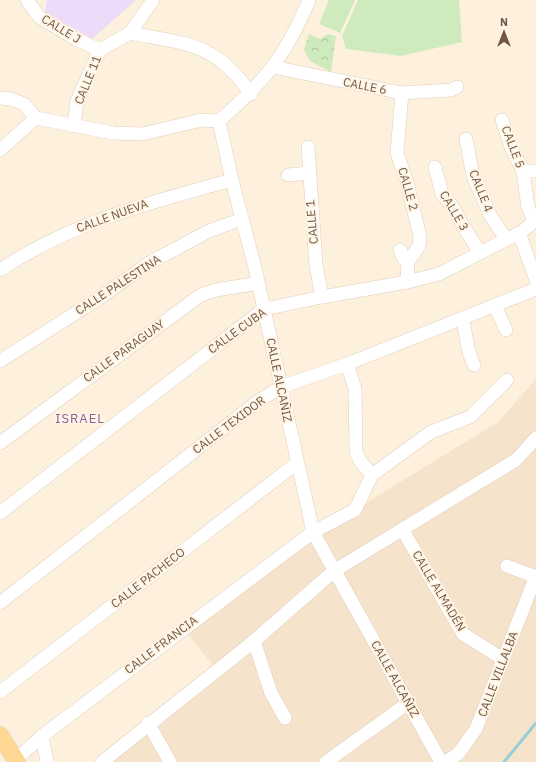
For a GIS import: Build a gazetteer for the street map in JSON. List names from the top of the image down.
{
  "streets": {
    "street": [
      "CALLE J",
      "CALLE 11",
      "CALLE 6",
      "CALLE 5",
      "CALLE 2",
      "CALLE 4",
      "CALLE 3",
      "CALLE NUEVA",
      "CALLE 1",
      "CALLE PALESTINA",
      "CALLE CUBA",
      "CALLE PARAGUAY",
      "CALLE ALCAÑIZ",
      "CALLE TEXIDOR",
      "CALLE PACHECO",
      "CALLE ALMADÉN",
      "CALLE FRANCIA",
      "CALLE VILLALBA"
    ]
  },
  "crossings": [
    ["CALLE J", "CALLE 11"],
    ["CALLE 6", "CALLE 2"],
    ["CALLE 5", "CALLE CUBA"],
    ["CALLE 4", "CALLE CUBA"],
    ["CALLE 3", "CALLE CUBA"],
    ["CALLE NUEVA", "CALLE ALCAÑIZ"],
    ["CALLE 1", "CALLE CUBA"],
    ["CALLE PALESTINA", "CALLE ALCAÑIZ"],
    ["CALLE CUBA", "CALLE ALCAÑIZ"],
    ["CALLE PARAGUAY", "CALLE ALCAÑIZ"],
    ["CALLE ALCAÑIZ", "CALLE TEXIDOR"],
    ["CALLE ALCAÑIZ", "CALLE PACHECO"],
    ["CALLE ALCAÑIZ", "CALLE FRANCIA"],
    ["CALLE ALMADÉN", "CALLE VILLALBA"]
  ],
  "districts": ["ISRAEL"],
  "north": "top"
}
